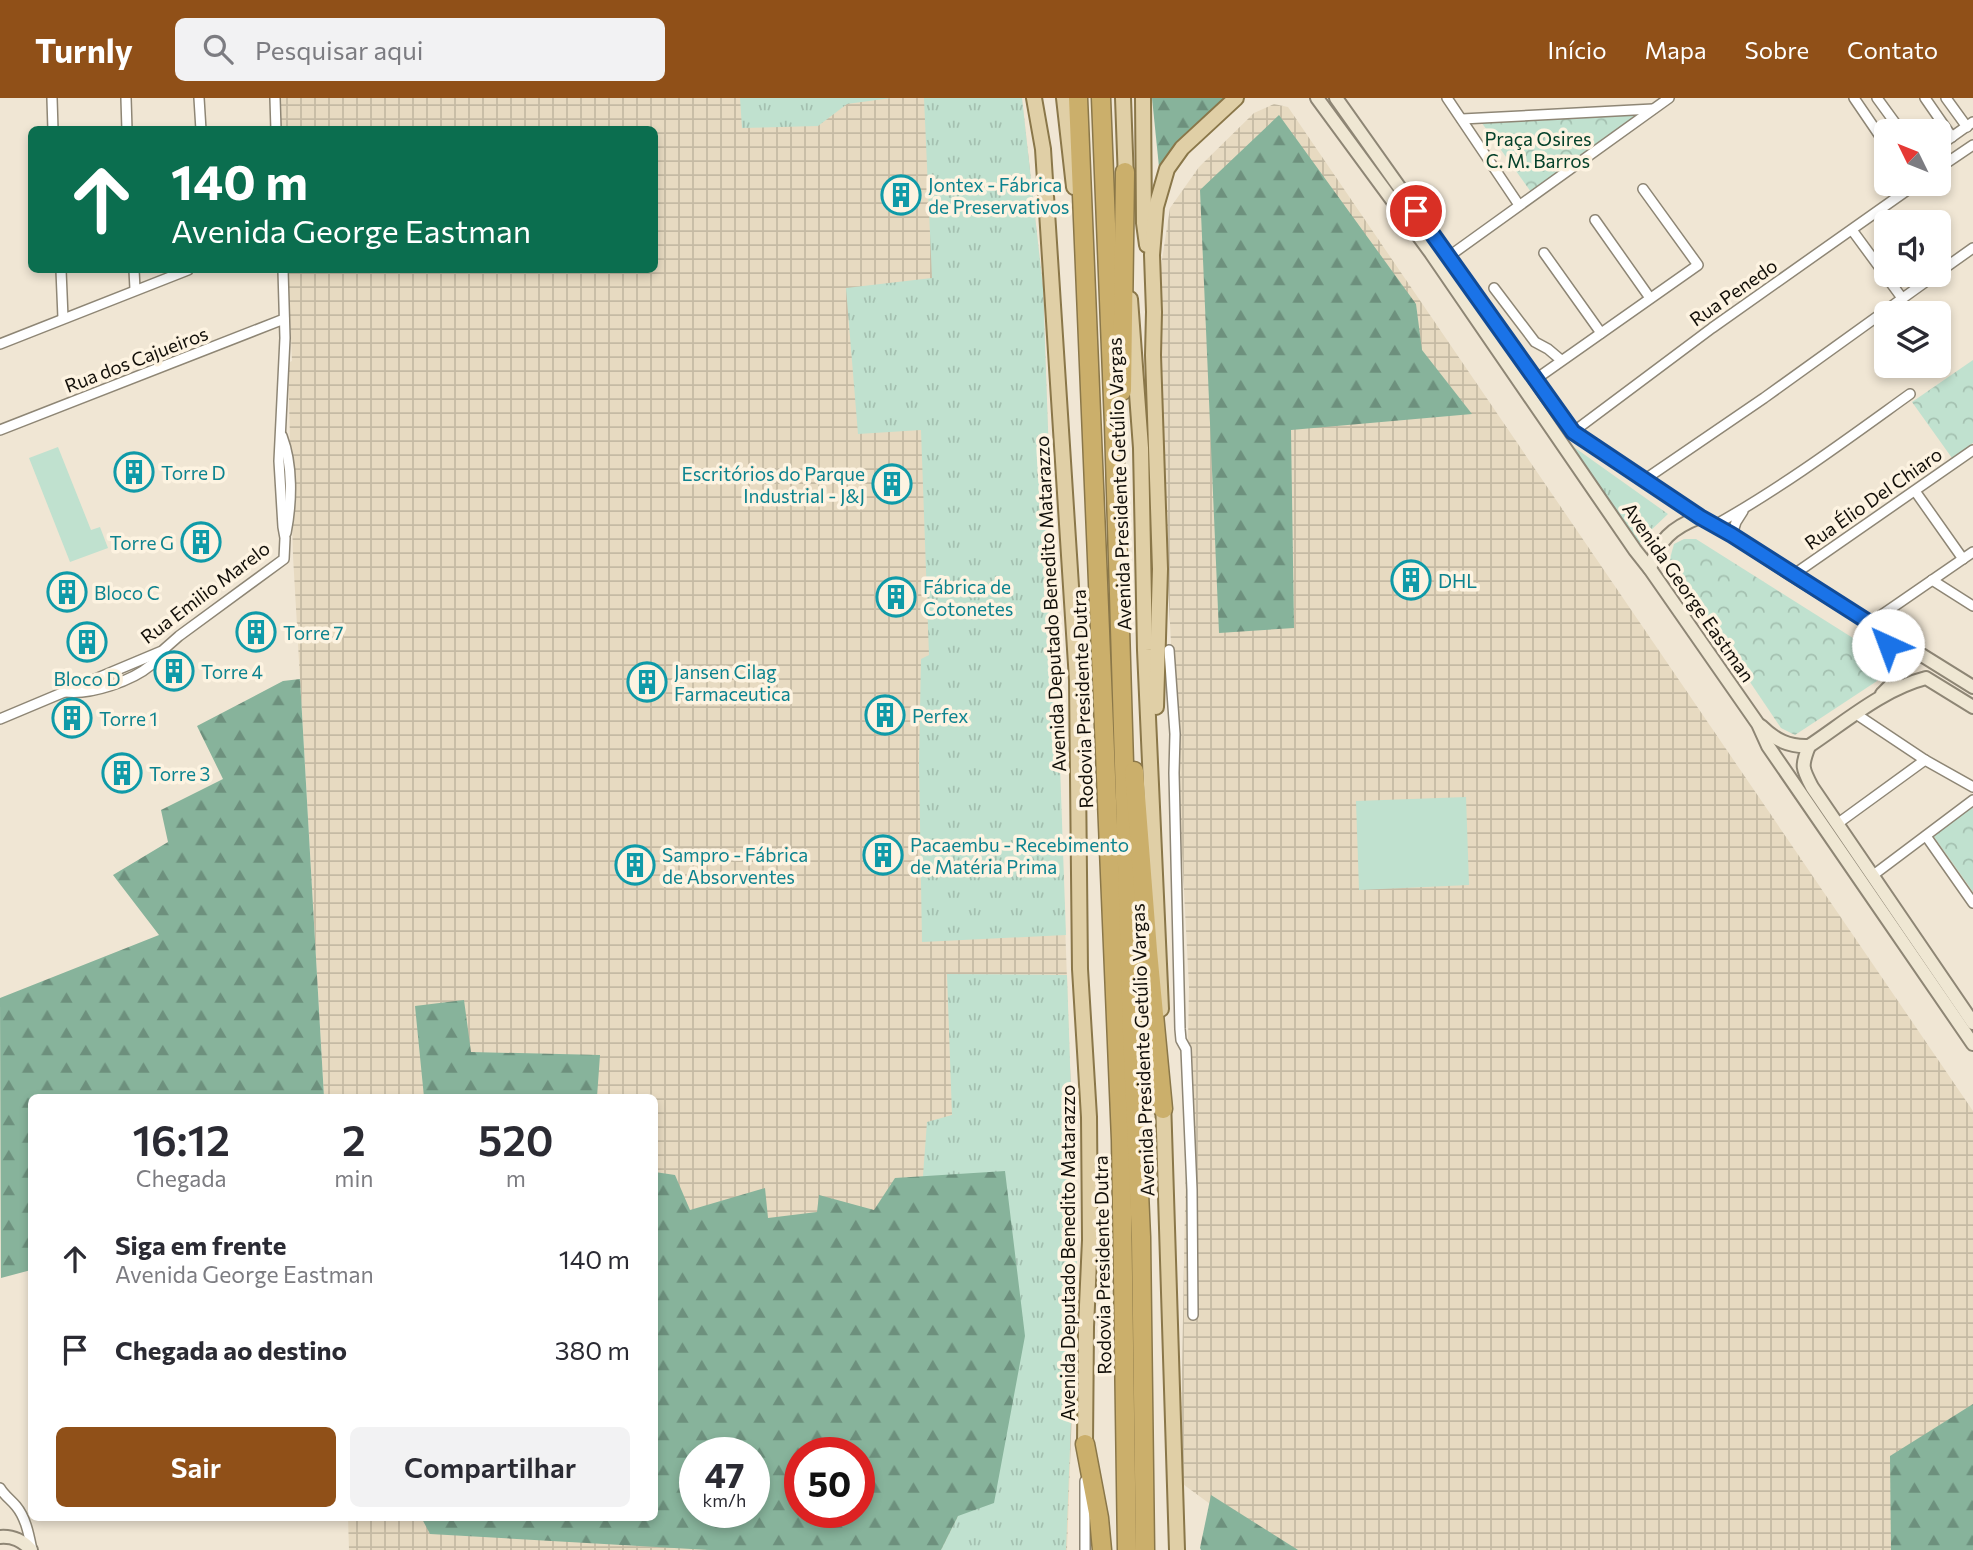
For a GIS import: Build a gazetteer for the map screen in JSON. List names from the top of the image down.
{
  "streets": {
    "highway": ["Rodovia Presidente Dutra"],
    "main road": ["Avenida Presidente Getúlio Vargas", "Avenida George Eastman", "Avenida Deputado Benedito Matarazzo"],
    "street": [
      "Rua Penedo",
      "Rua dos Cajueiros",
      "Rua Élio Del Chiaro",
      "Rua Emilio Marelo"
    ]
  },
  "crossings": [
    ["Rua Penedo", "Avenida George Eastman"],
    ["Rua dos Cajueiros", "Rua Emilio Marelo"],
    ["Rua Élio Del Chiaro", "Avenida George Eastman"]
  ],
  "parks": ["Praça Osires C. M. Barros"],
  "places": {
    "building": [
      "Jontex - Fábrica de Preservativos",
      "Torre D",
      "Escritórios do Parque Industrial - J&J",
      "Torre G",
      "DHL",
      "Bloco C",
      "Fábrica de Cotonetes",
      "Torre 7",
      "Bloco D",
      "Torre 4",
      "Jansen Cilag Farmaceutica",
      "Perfex",
      "Torre 1",
      "Torre 3",
      "Pacaembu - Recebimento de Matéria Prima",
      "Sampro - Fábrica de Absorventes"
    ]
  },
  "north": "top left",
  "page": {
    "header": "Turnly",
    "search": "Pesquisar aqui",
    "nav": [
      "Início",
      "Mapa",
      "Sobre",
      "Contato"
    ],
    "turn": ["140 m", "Avenida George Eastman"],
    "eta": [
      "16:12",
      "Chegada",
      "2",
      "min",
      "520",
      "m"
    ],
    "list": [
      {
        "name": "Siga em frente",
        "note": "Avenida George Eastman",
        "value": "140 m"
      },
      {
        "name": "Chegada ao destino",
        "value": "380 m"
      }
    ],
    "buttons": ["Sair", "Compartilhar"],
    "speed": "47 km/h",
    "limit": "50"
  }
}
